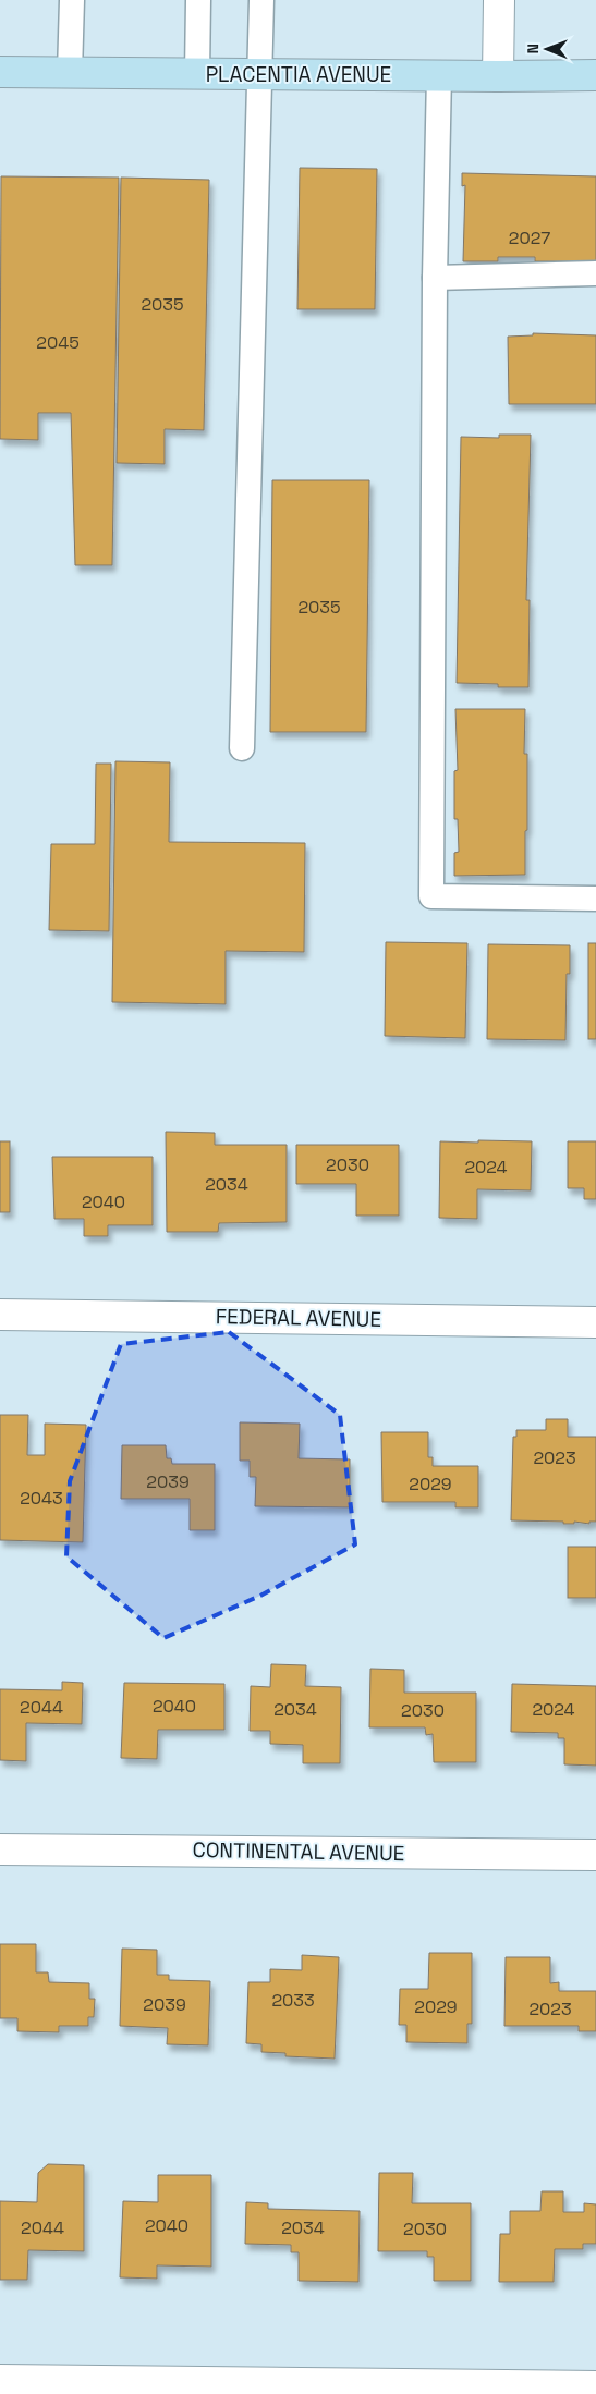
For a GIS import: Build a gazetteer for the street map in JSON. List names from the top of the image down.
{
  "streets": {
    "main road": ["PLACENTIA AVENUE"],
    "street": ["FEDERAL AVENUE", "CONTINENTAL AVENUE"]
  },
  "house_numbers": [
    "2027",
    "2035",
    "2045",
    "2035",
    "2030",
    "2024",
    "2034",
    "2040",
    "2023",
    "2039",
    "2029",
    "2043",
    "2040",
    "2044",
    "2034",
    "2024",
    "2030",
    "2033",
    "2039",
    "2029",
    "2023",
    "2040",
    "2044",
    "2034",
    "2030"
  ],
  "north": "left"
}
